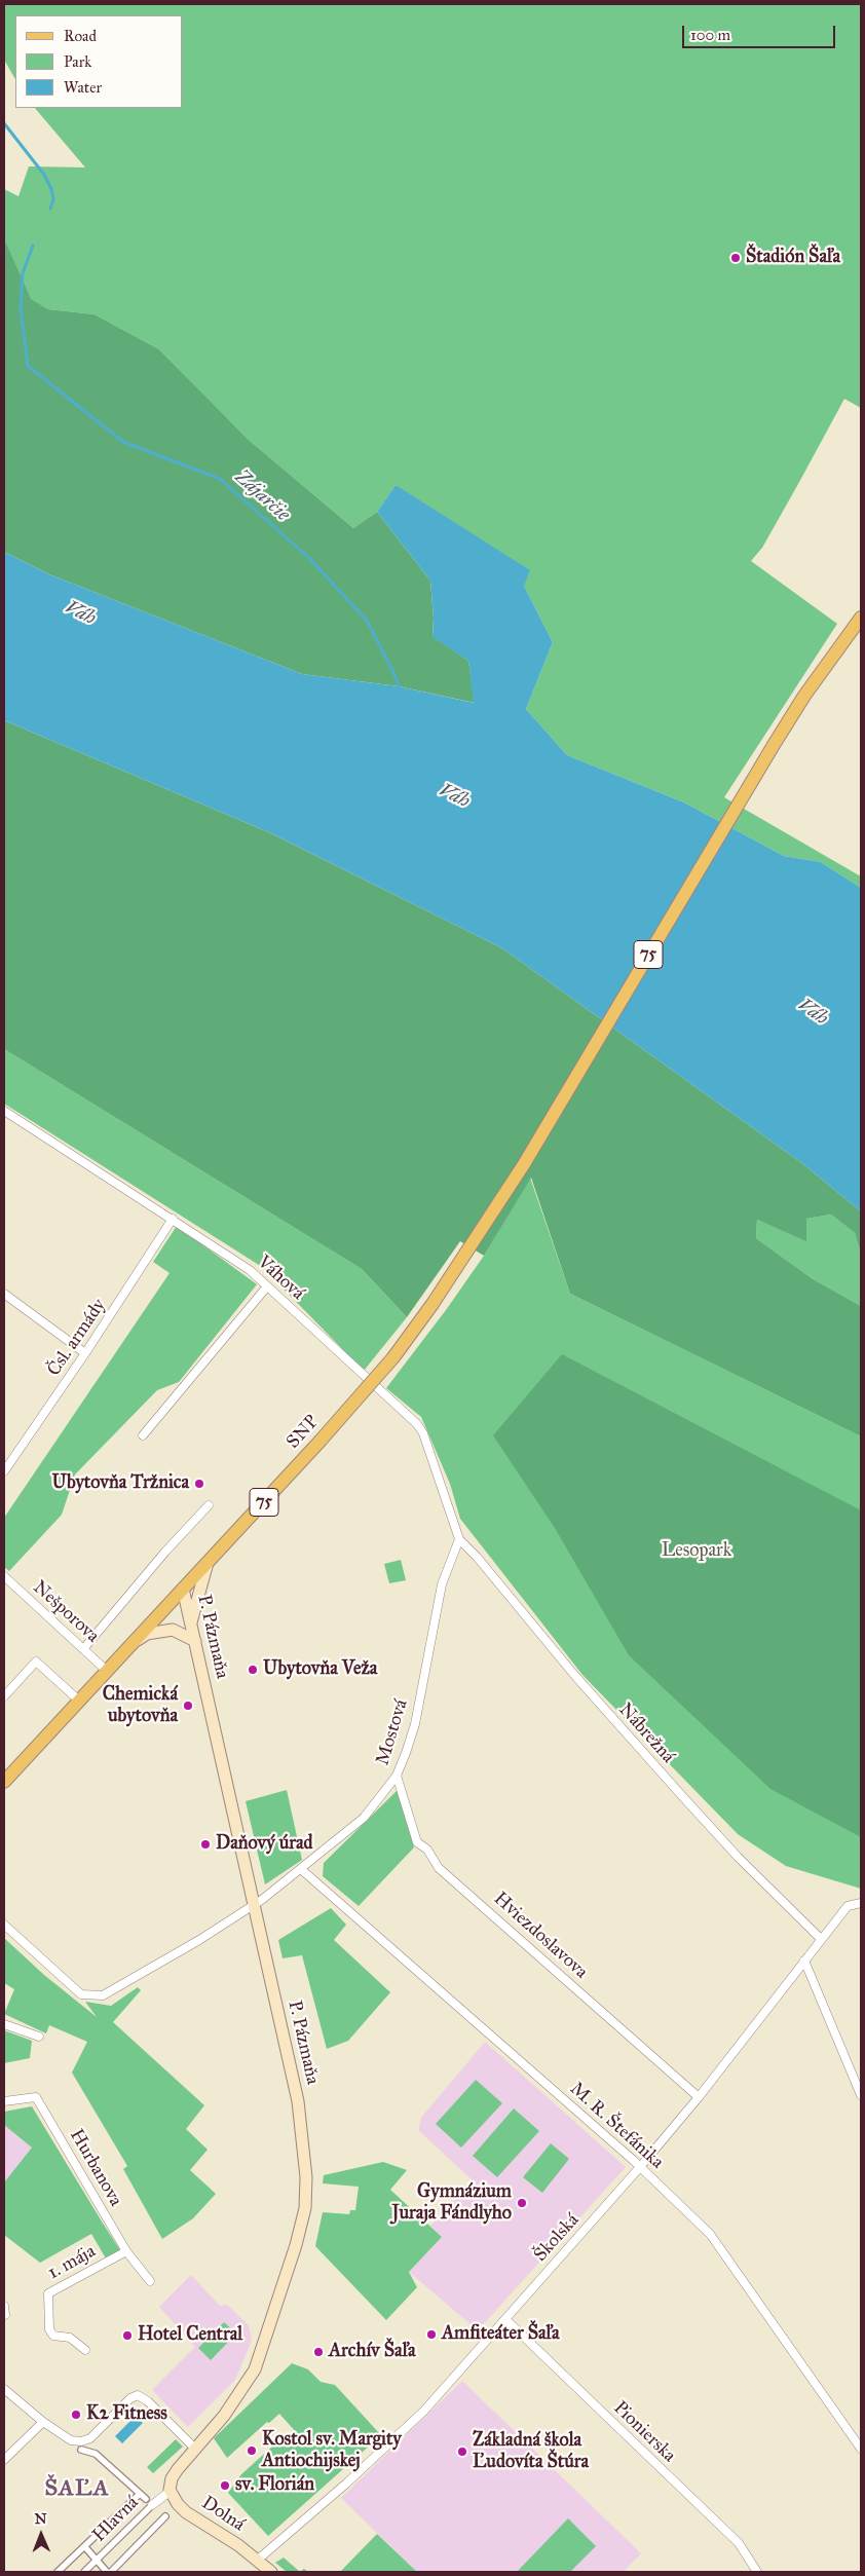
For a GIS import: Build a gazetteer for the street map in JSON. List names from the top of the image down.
{
  "streets": {
    "main road": [
      "75",
      "SNP",
      "P. Pázmaňa",
      "Dolná"
    ],
    "street": [
      "Váhová",
      "Čsl. armády",
      "Nešporova",
      "Mostová",
      "Nábrežná",
      "Hviezdoslavova",
      "M. R. Štefánika",
      "Hurbanova",
      "Školská",
      "1. mája",
      "Pionierska",
      "Hlavná"
    ]
  },
  "crossings": [
    ["Váhová", "Čsl. armády"],
    ["Váhová", "Mostová"],
    ["Váhová", "Nábrežná"],
    ["SNP", "Nešporova"],
    ["SNP", "P. Pázmaňa"],
    ["P. Pázmaňa", "Mostová"],
    ["P. Pázmaňa", "Dolná"],
    ["P. Pázmaňa", "Hlavná"],
    ["Mostová", "Nábrežná"],
    ["Mostová", "Hviezdoslavova"],
    ["Mostová", "M. R. Štefánika"],
    ["Nábrežná", "Školská"],
    ["Hviezdoslavova", "Školská"],
    ["M. R. Štefánika", "Školská"],
    ["Hurbanova", "1. mája"],
    ["Školská", "Pionierska"],
    ["Školská", "Dolná"],
    ["Dolná", "Hlavná"]
  ],
  "districts": ["ŠAĽA"],
  "water": ["Zájarčie", "Váh"],
  "parks": ["Lesopark"],
  "places": [
    "Štadión Šaľa",
    "Ubytovňa Tržnica",
    "Ubytovňa Veža",
    "Chemická ubytovňa",
    "Daňový úrad",
    "Gymnázium Juraja Fándlyho",
    "Amfiteáter Šaľa",
    "Hotel Central",
    "Archív Šaľa",
    "K2 Fitness",
    "Kostol sv. Margity Antiochijskej",
    "Základná škola Ľudovíta Štúra",
    "sv. Florián"
  ],
  "legend": ["Road", "Park", "Water"],
  "scale_bar": "100 m",
  "north": "top"
}
